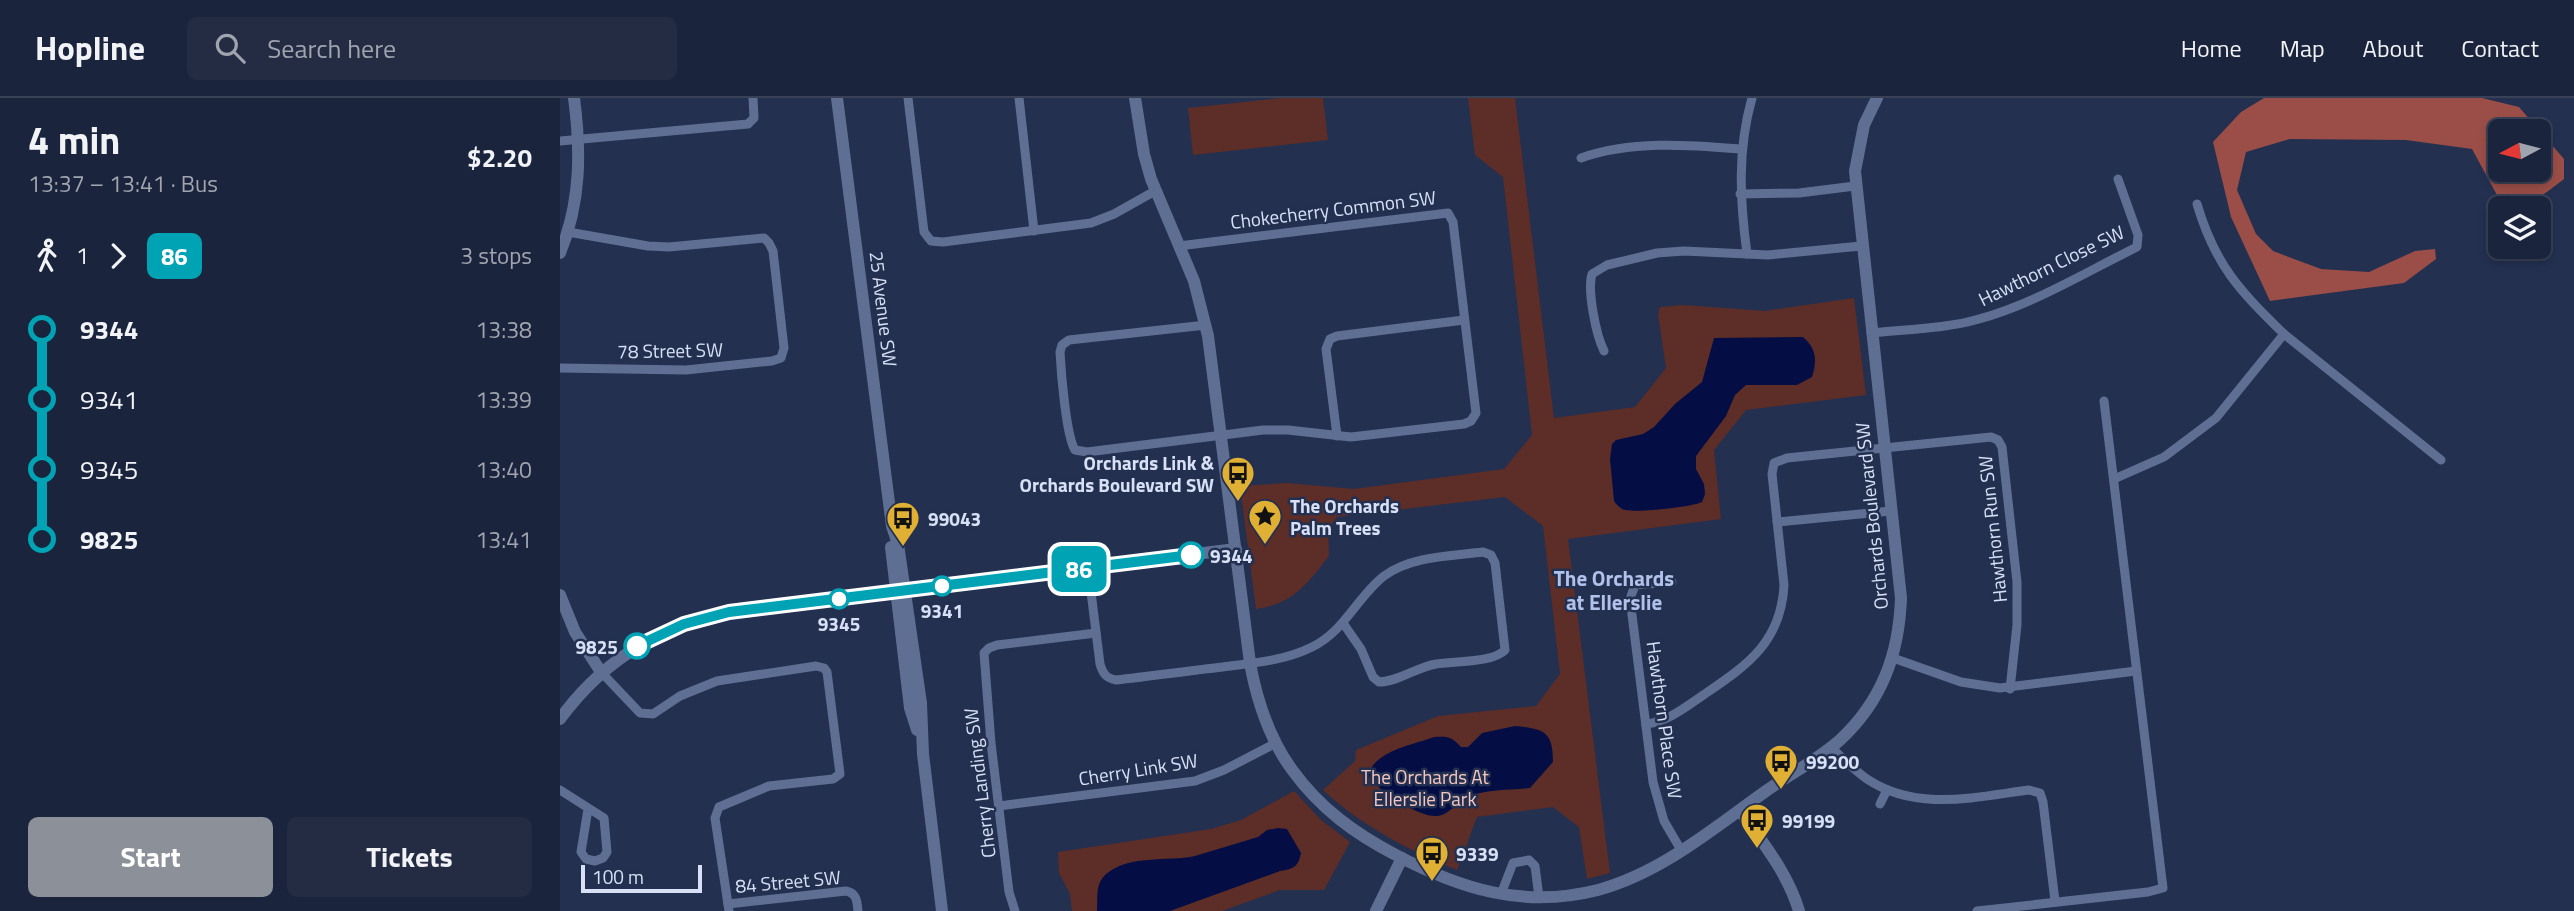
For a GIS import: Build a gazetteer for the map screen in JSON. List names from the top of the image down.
{
  "streets": {
    "street": [
      "Chokecherry Common SW",
      "Hawthorn Close SW",
      "25 Avenue SW",
      "78 Street SW",
      "Orchards Boulevard SW",
      "Hawthorn Run SW",
      "Hawthorn Place SW",
      "Cherry Link SW",
      "Cherry Landing SW",
      "84 Street SW"
    ]
  },
  "crossings": [
    ["Chokecherry Common SW", "Orchards Boulevard SW"],
    ["Hawthorn Close SW", "Orchards Boulevard SW"],
    ["Orchards Boulevard SW", "Hawthorn Run SW"],
    ["Orchards Boulevard SW", "Hawthorn Place SW"],
    ["Orchards Boulevard SW", "Cherry Link SW"],
    ["Cherry Link SW", "Cherry Landing SW"]
  ],
  "districts": ["The Orchards at Ellerslie"],
  "parks": ["The Orchards At Ellerslie Park"],
  "places": {
    "bus stop": [
      "Orchards Link & Orchards Boulevard SW",
      "99043",
      "99200",
      "99199",
      "9339"
    ],
    "place": ["The Orchards Palm Trees"],
    "other": [
      "9344",
      "9341",
      "9345",
      "9825"
    ]
  },
  "lines": ["bus line 86"],
  "scale_bar": "100 m",
  "north": "left",
  "page": {
    "header": "Hopline",
    "search": "Search here",
    "nav": [
      "Home",
      "Map",
      "About",
      "Contact"
    ],
    "heading": ["4 min", "13:37 – 13:41 · Bus", "$2.20"],
    "on_map": "86",
    "legs": ["1", "86", "3 stops"],
    "list": [
      {
        "name": "9344",
        "value": "13:38"
      },
      {
        "name": "9341",
        "value": "13:39"
      },
      {
        "name": "9345",
        "value": "13:40"
      },
      {
        "name": "9825",
        "value": "13:41"
      }
    ],
    "buttons": ["Start", "Tickets"],
    "scale": "100 m"
  }
}
